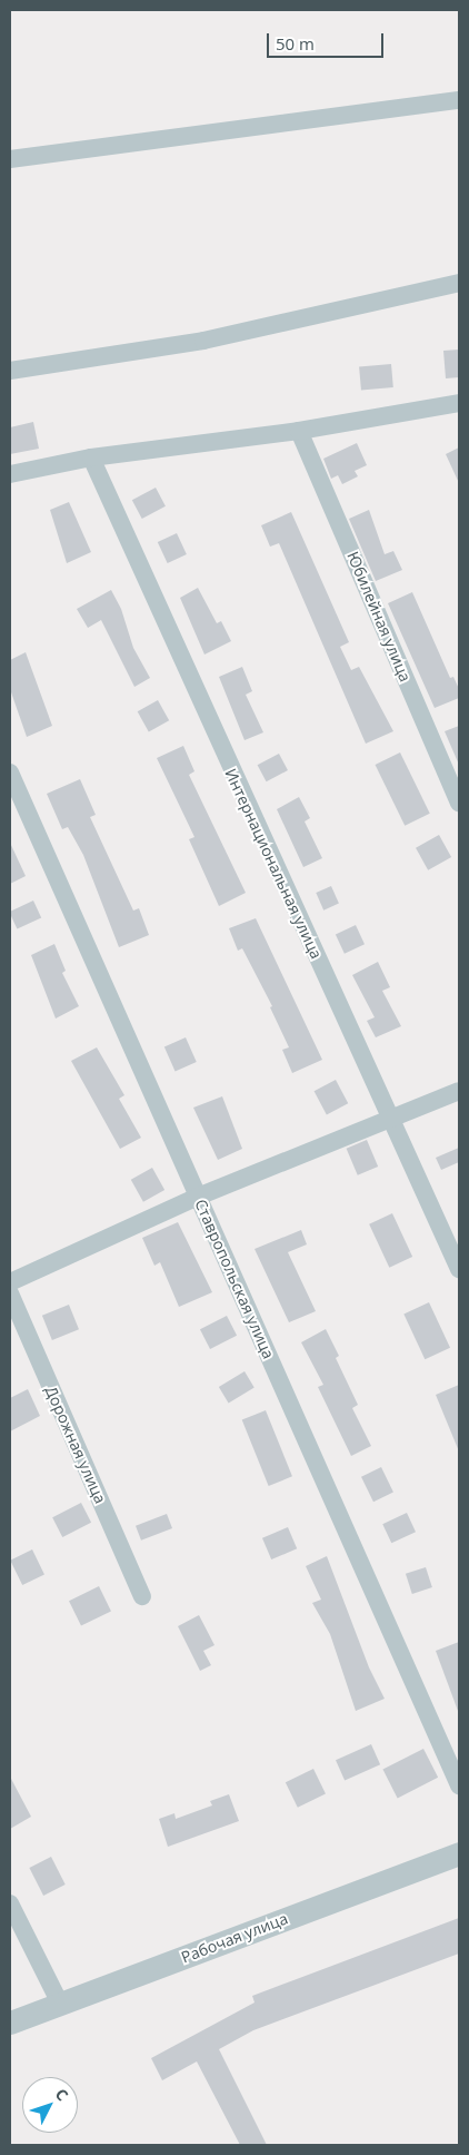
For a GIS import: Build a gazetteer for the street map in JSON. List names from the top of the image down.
{
  "streets": {
    "street": [
      "Юбилейная улица",
      "Интернациональная улица",
      "Ставропольская улица",
      "Дорожная улица",
      "Рабочая улица"
    ]
  },
  "scale_bar": "50 m",
  "north": "top right"
}
